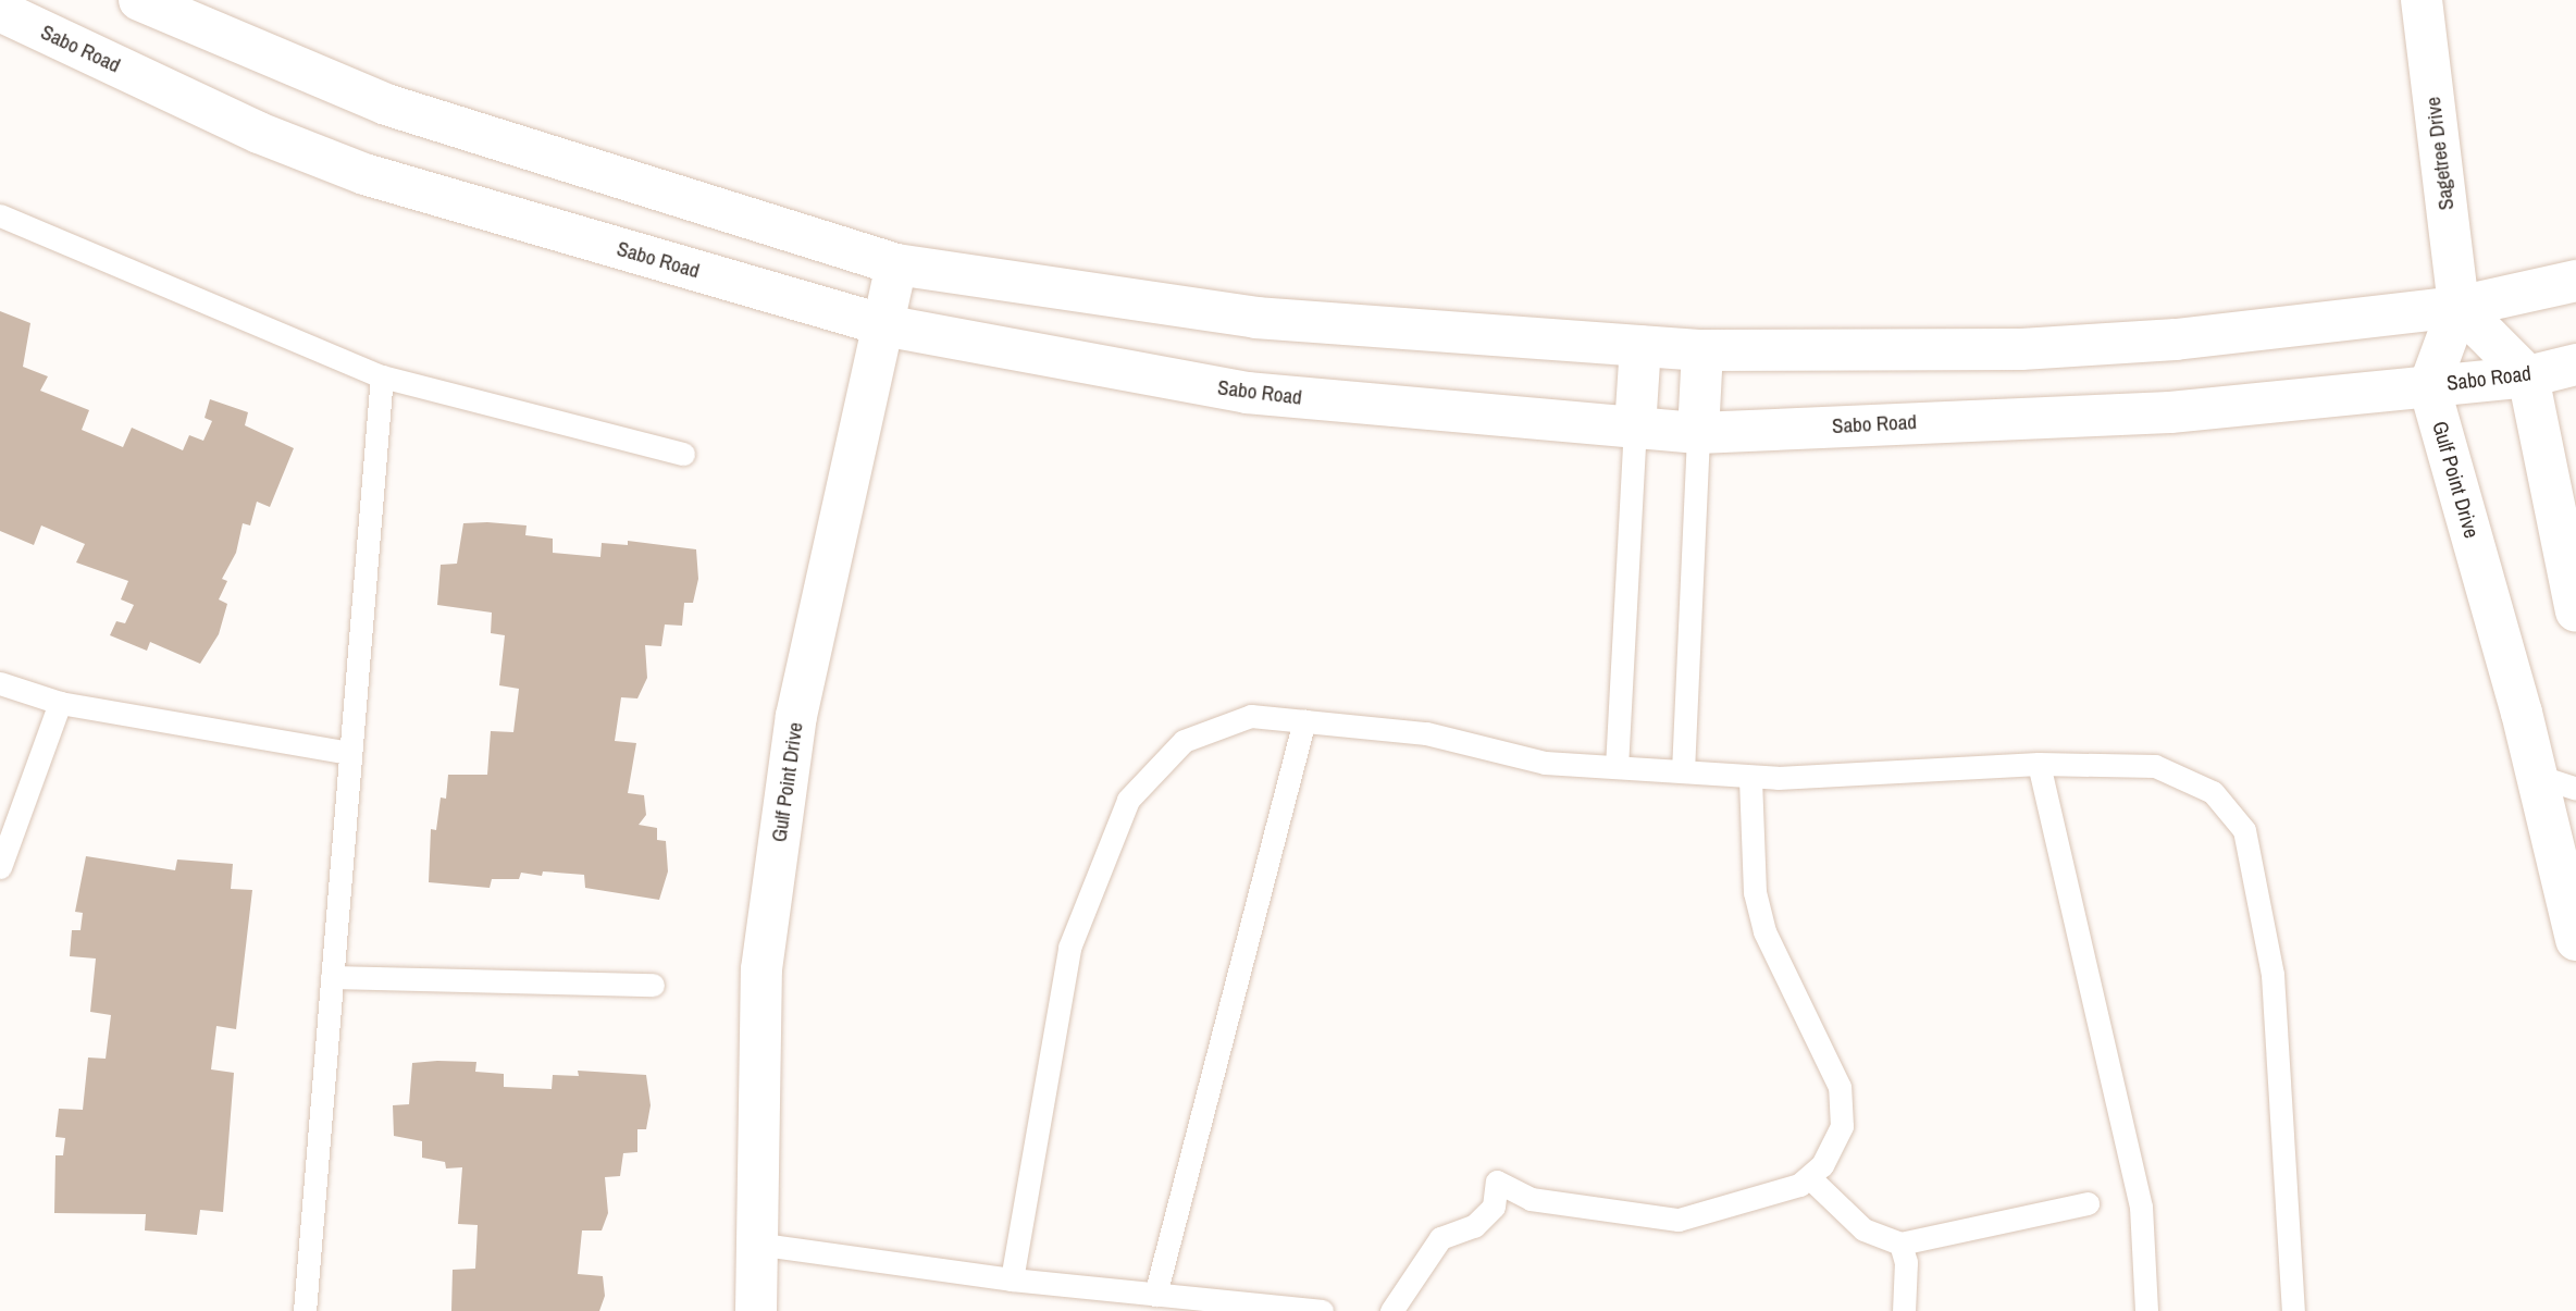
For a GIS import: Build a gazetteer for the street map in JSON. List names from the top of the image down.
{
  "streets": {
    "street": ["Sabo Road", "Sagetree Drive", "Gulf Point Drive"]
  },
  "crossings": [
    ["Sabo Road", "Gulf Point Drive"]
  ]
}
